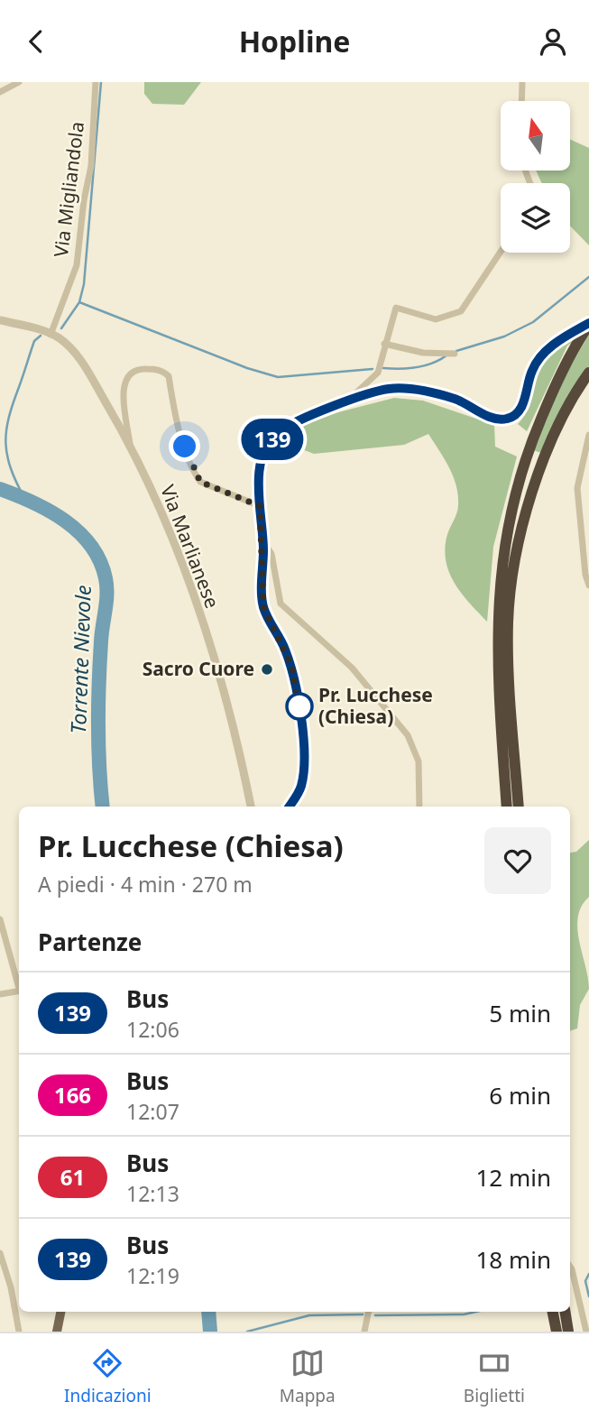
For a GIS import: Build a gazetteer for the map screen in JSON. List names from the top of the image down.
{
  "streets": {
    "street": ["Via Migliandola", "Via Marlianese"]
  },
  "crossings": [
    ["Via Migliandola", "Via Marlianese"]
  ],
  "water": ["Torrente Nievole"],
  "places": ["Sacro Cuore", "Pr. Lucchese (Chiesa)"],
  "lines": ["bus line 139"],
  "north": "top",
  "page": {
    "header": "Hopline",
    "on_map": "139",
    "heading": [
      ["Pr. Lucchese (Chiesa)", "A piedi · 4 min · 270 m"],
      "Partenze"
    ],
    "list": [
      {
        "mark": "139",
        "name": "Bus",
        "note": "12:06",
        "value": "5 min"
      },
      {
        "mark": "166",
        "name": "Bus",
        "note": "12:07",
        "value": "6 min"
      },
      {
        "mark": "61",
        "name": "Bus",
        "note": "12:13",
        "value": "12 min"
      },
      {
        "mark": "139",
        "name": "Bus",
        "note": "12:19",
        "value": "18 min"
      }
    ],
    "tabs": ["Indicazioni", "Mappa", "Biglietti"]
  }
}
